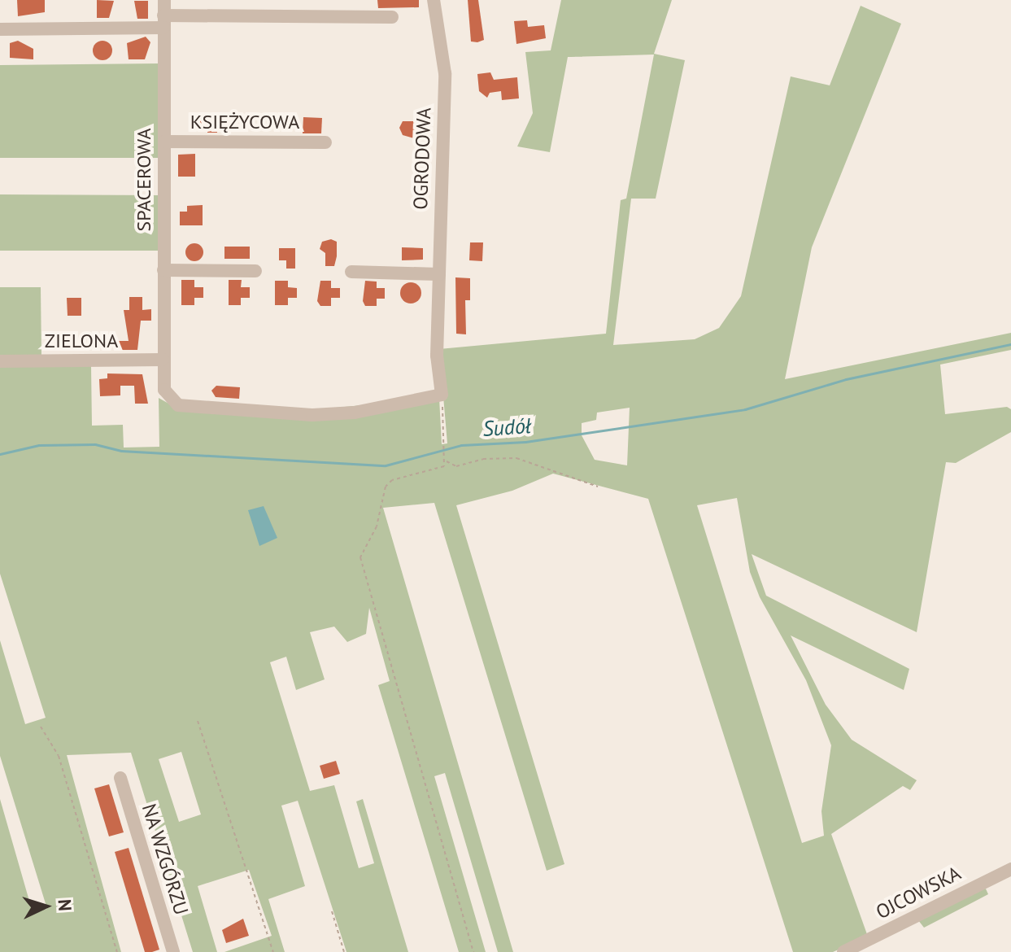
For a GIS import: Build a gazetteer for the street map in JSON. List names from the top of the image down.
{
  "streets": {
    "street": [
      "KSIĘŻYCOWA",
      "OGRODOWA",
      "SPACEROWA",
      "ZIELONA",
      "NA WZGÓRZU",
      "OJCOWSKA"
    ]
  },
  "crossings": [
    ["KSIĘŻYCOWA", "SPACEROWA"],
    ["OGRODOWA", "SPACEROWA"],
    ["SPACEROWA", "ZIELONA"]
  ],
  "water": ["Sudół"],
  "north": "right"
}
